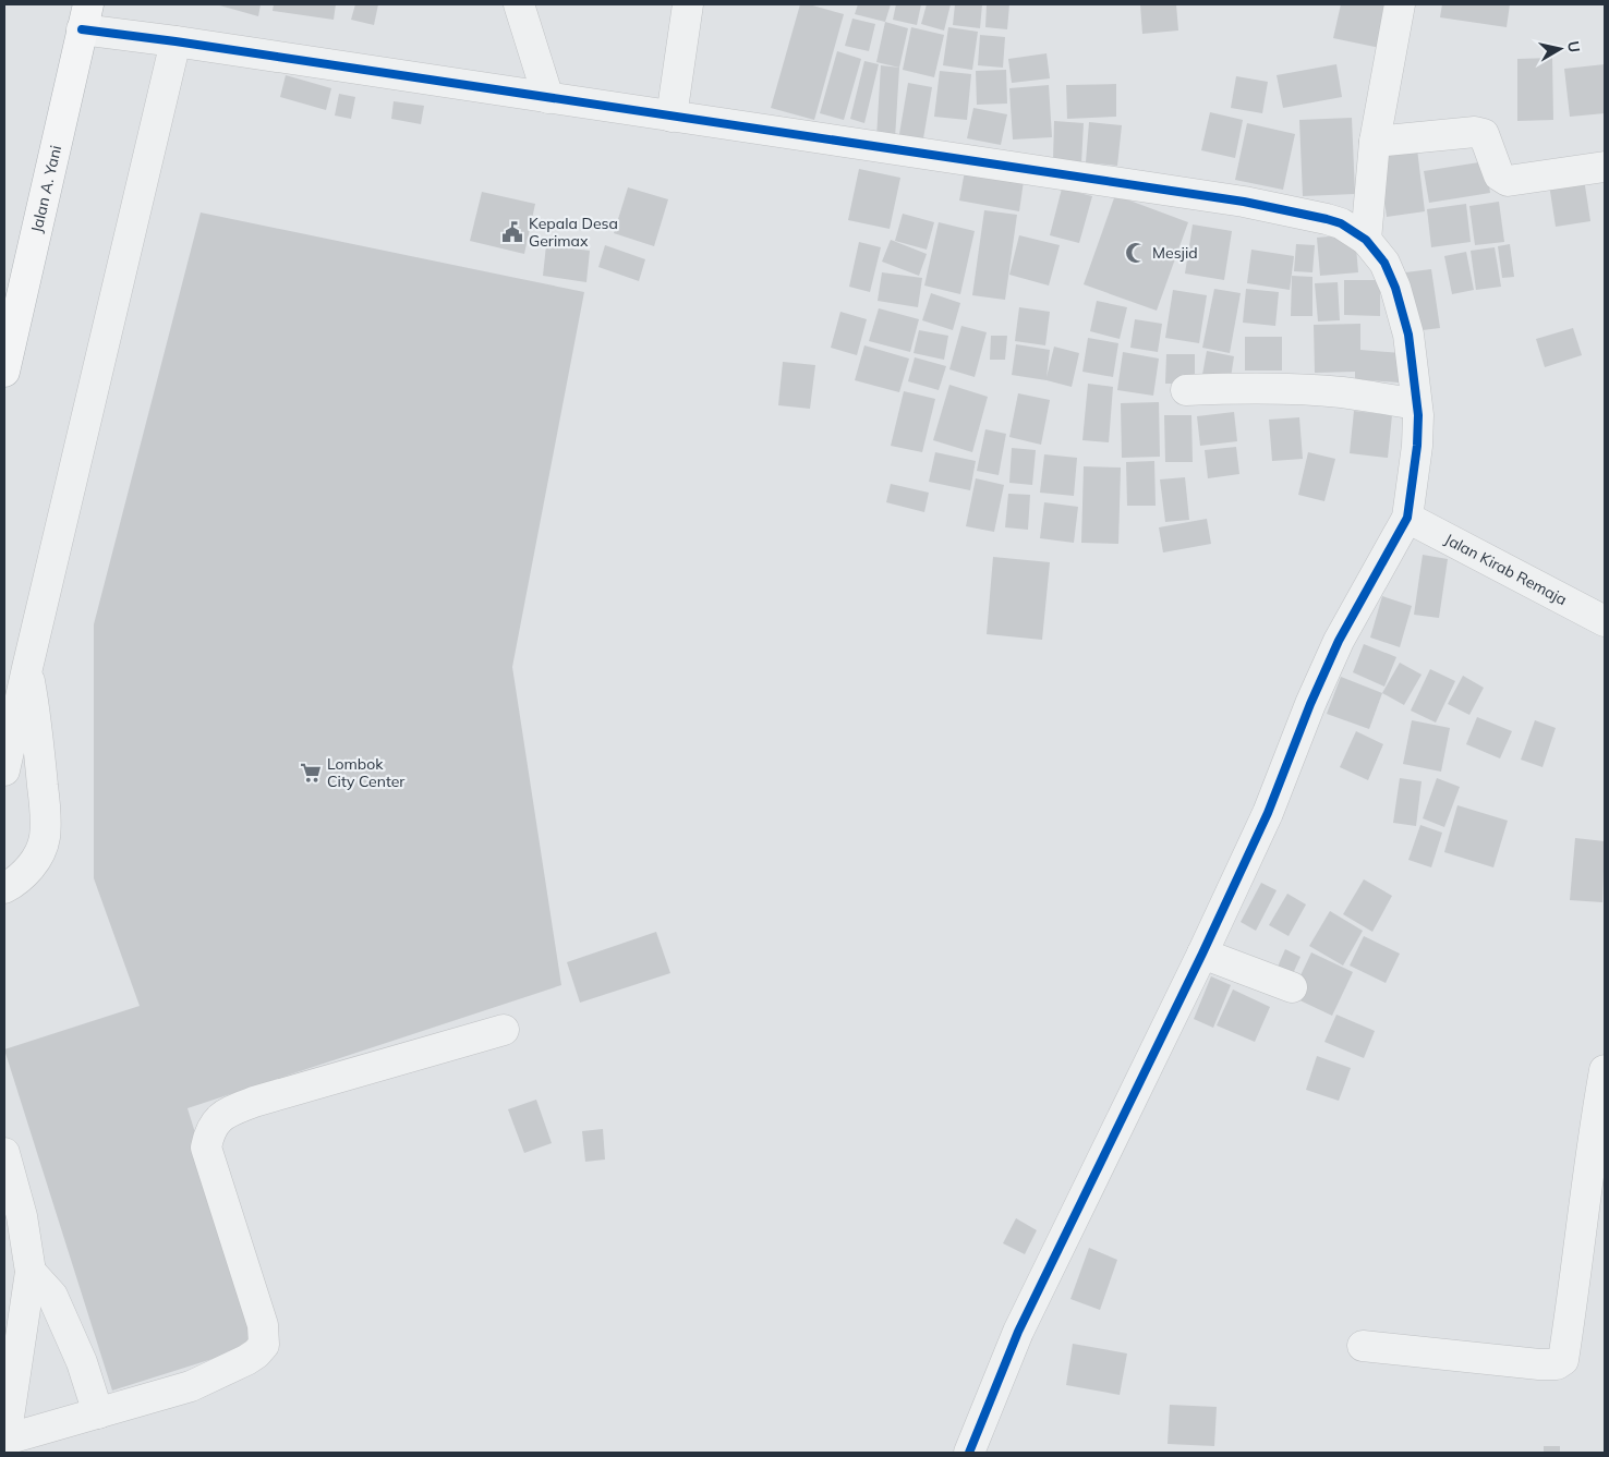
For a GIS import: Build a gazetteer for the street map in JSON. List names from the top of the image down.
{
  "streets": {
    "highway": ["Jalan A. Yani"],
    "street": ["Jalan Kirab Remaja"]
  },
  "places": {
    "public building": ["Kepala Desa Gerimax"],
    "mosque": ["Mesjid"],
    "supermarket": ["Lombok City Center"]
  },
  "north": "right"
}
